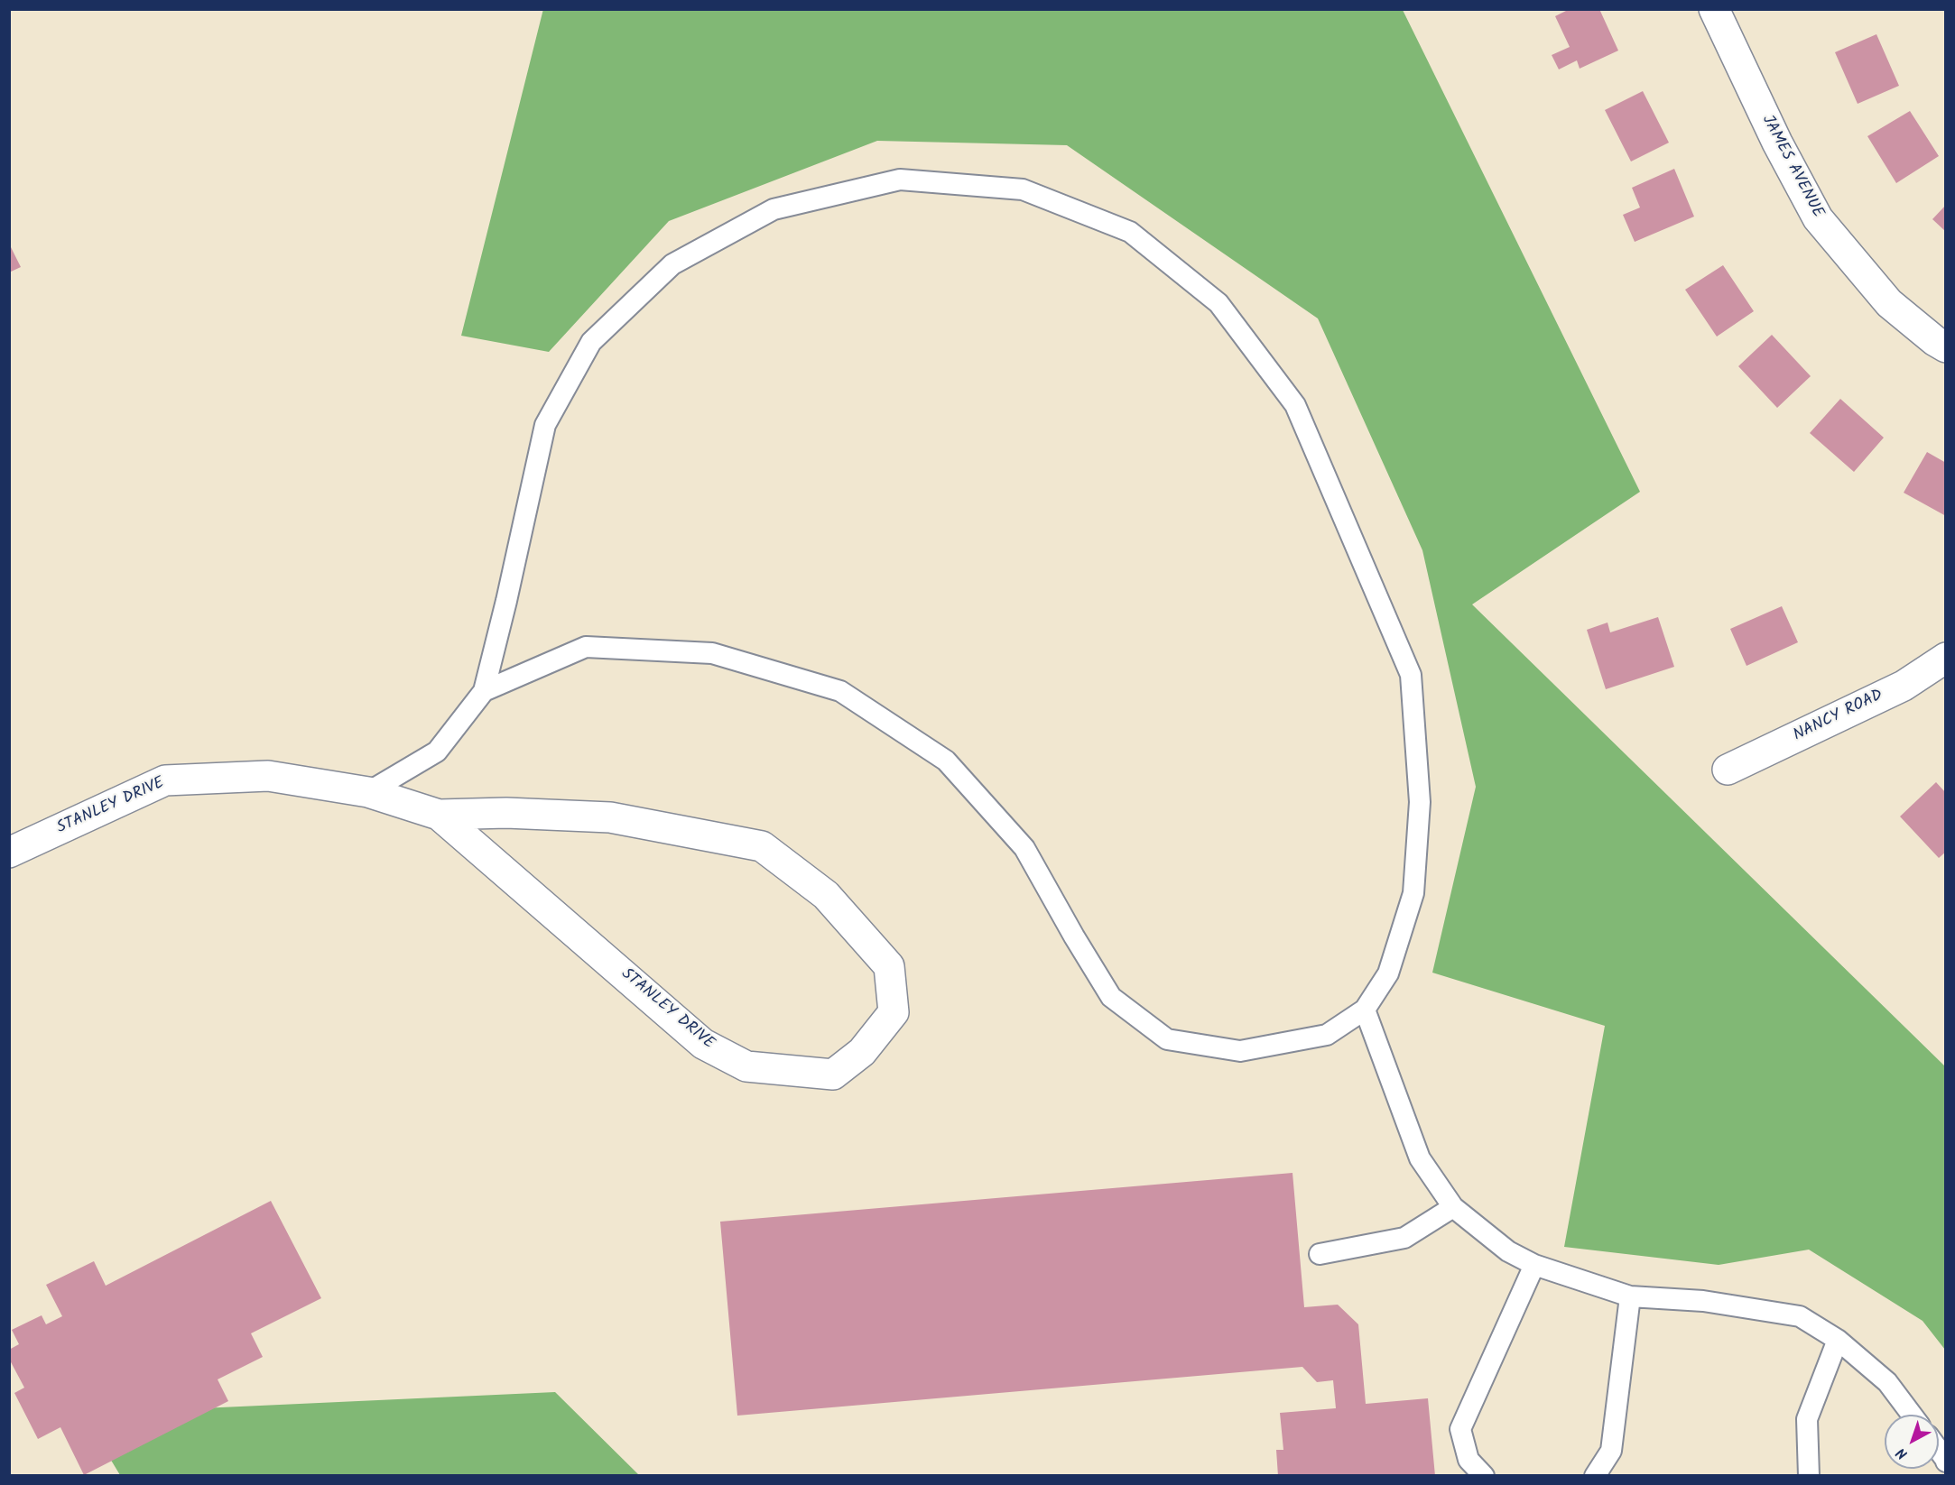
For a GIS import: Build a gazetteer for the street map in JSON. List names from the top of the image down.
{
  "streets": {
    "street": ["JAMES AVENUE", "NANCY ROAD", "STANLEY DRIVE"]
  },
  "north": "bottom left"
}
